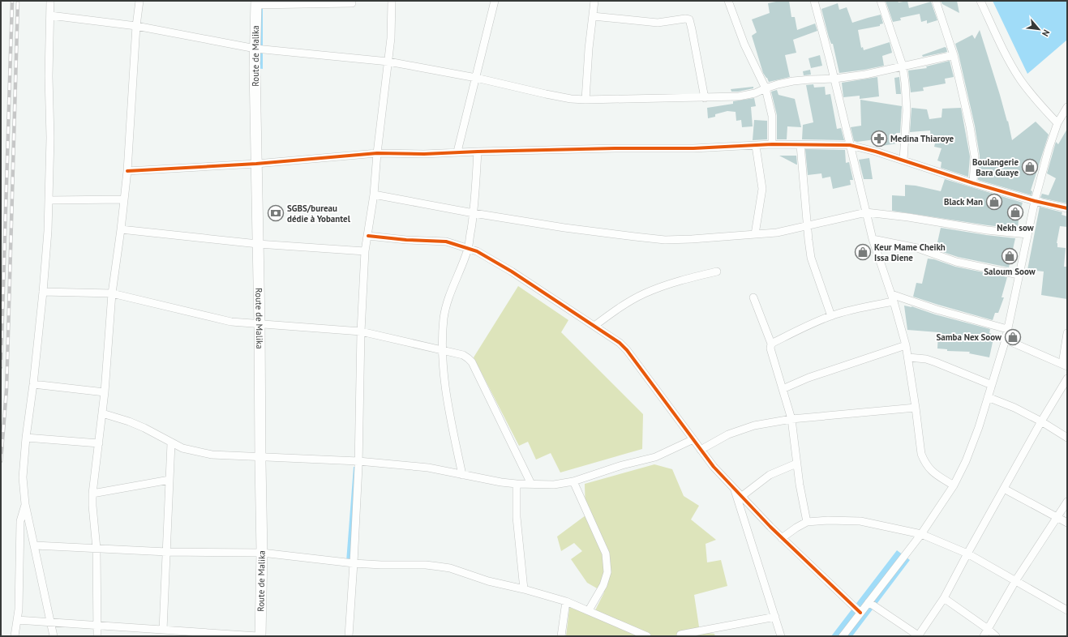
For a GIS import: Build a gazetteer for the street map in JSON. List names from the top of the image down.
{
  "streets": {
    "main road": ["Route de Malika"]
  },
  "places": {
    "pharmacy": ["Medina Thiaroye"],
    "shop": [
      "Boulangerie Bara Guaye",
      "Black Man",
      "Nekh sow",
      "Keur Mame Cheikh Issa Diene",
      "Saloum Soow",
      "Samba Nex Soow"
    ],
    "bank": ["SGBS/bureau dédie à Yobantel"]
  },
  "north": "bottom right"
}
